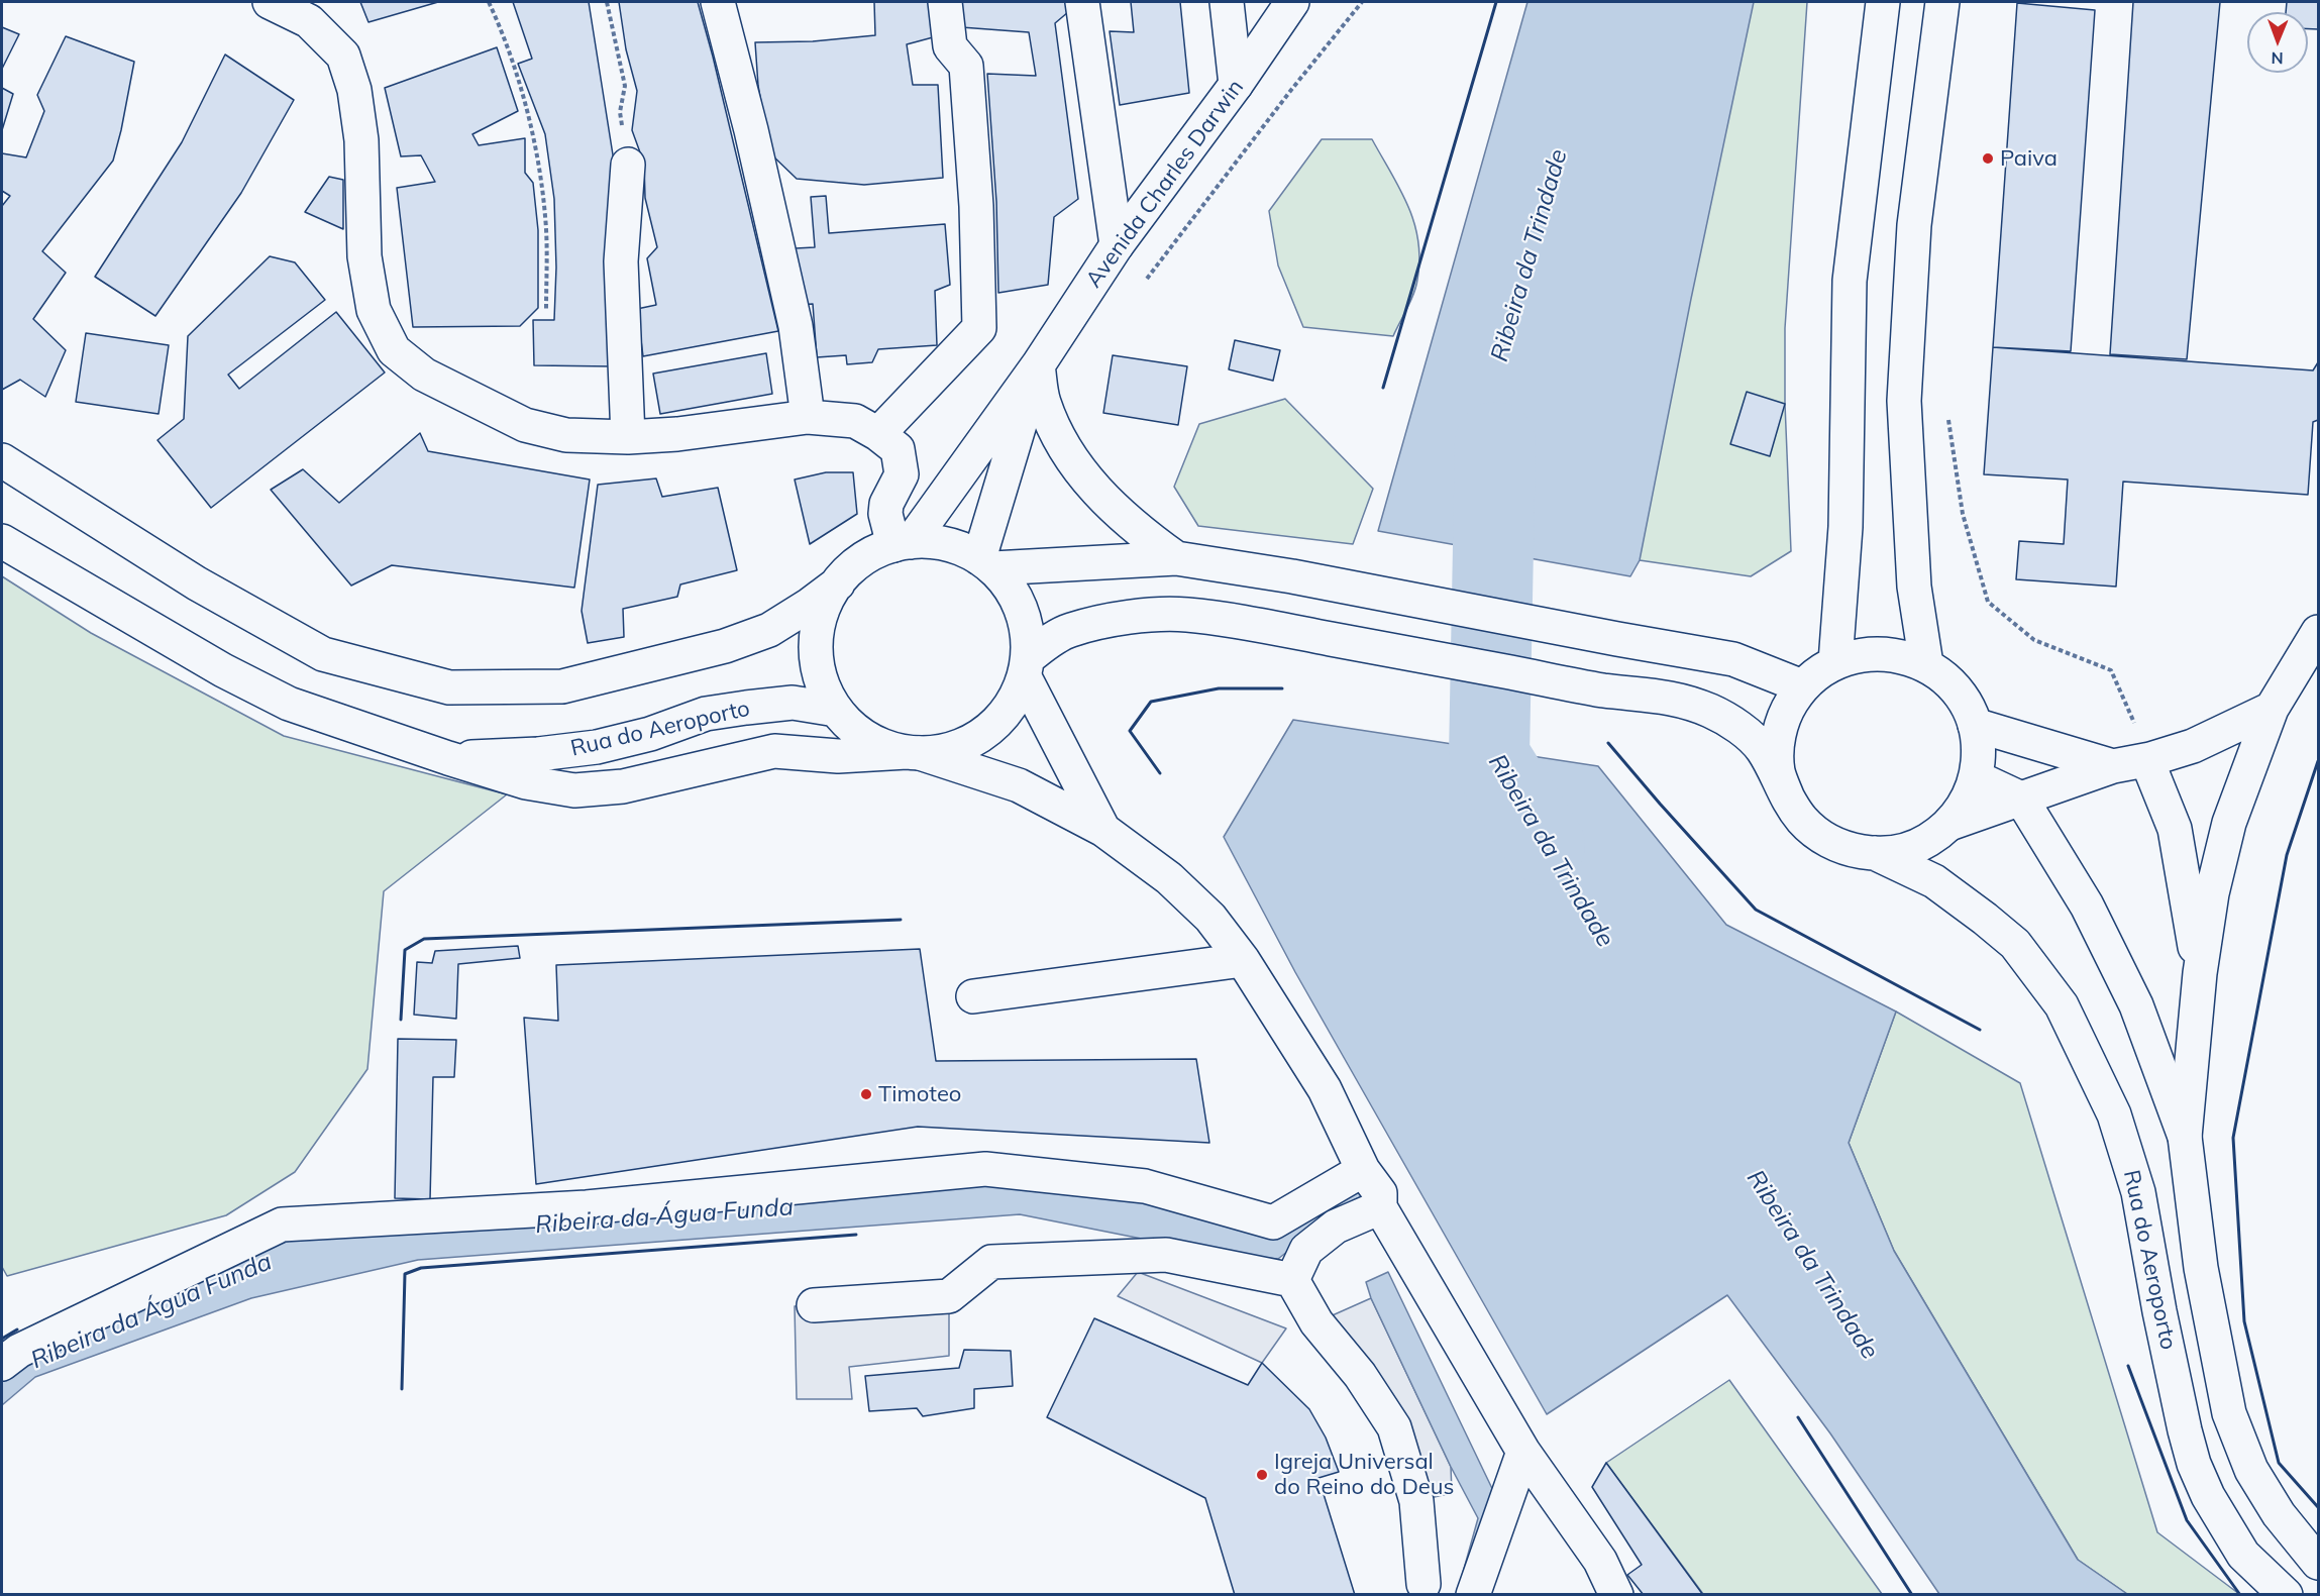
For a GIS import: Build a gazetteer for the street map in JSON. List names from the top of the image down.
{
  "streets": {
    "main road": ["Avenida Charles Darwin", "Rua do Aeroporto"]
  },
  "water": ["Ribeira da Trindade", "Ribeira da Água Funda"],
  "places": ["Paiva", "Timoteo", "Igreja Universal do Reino do Deus"],
  "north": "bottom"
}
